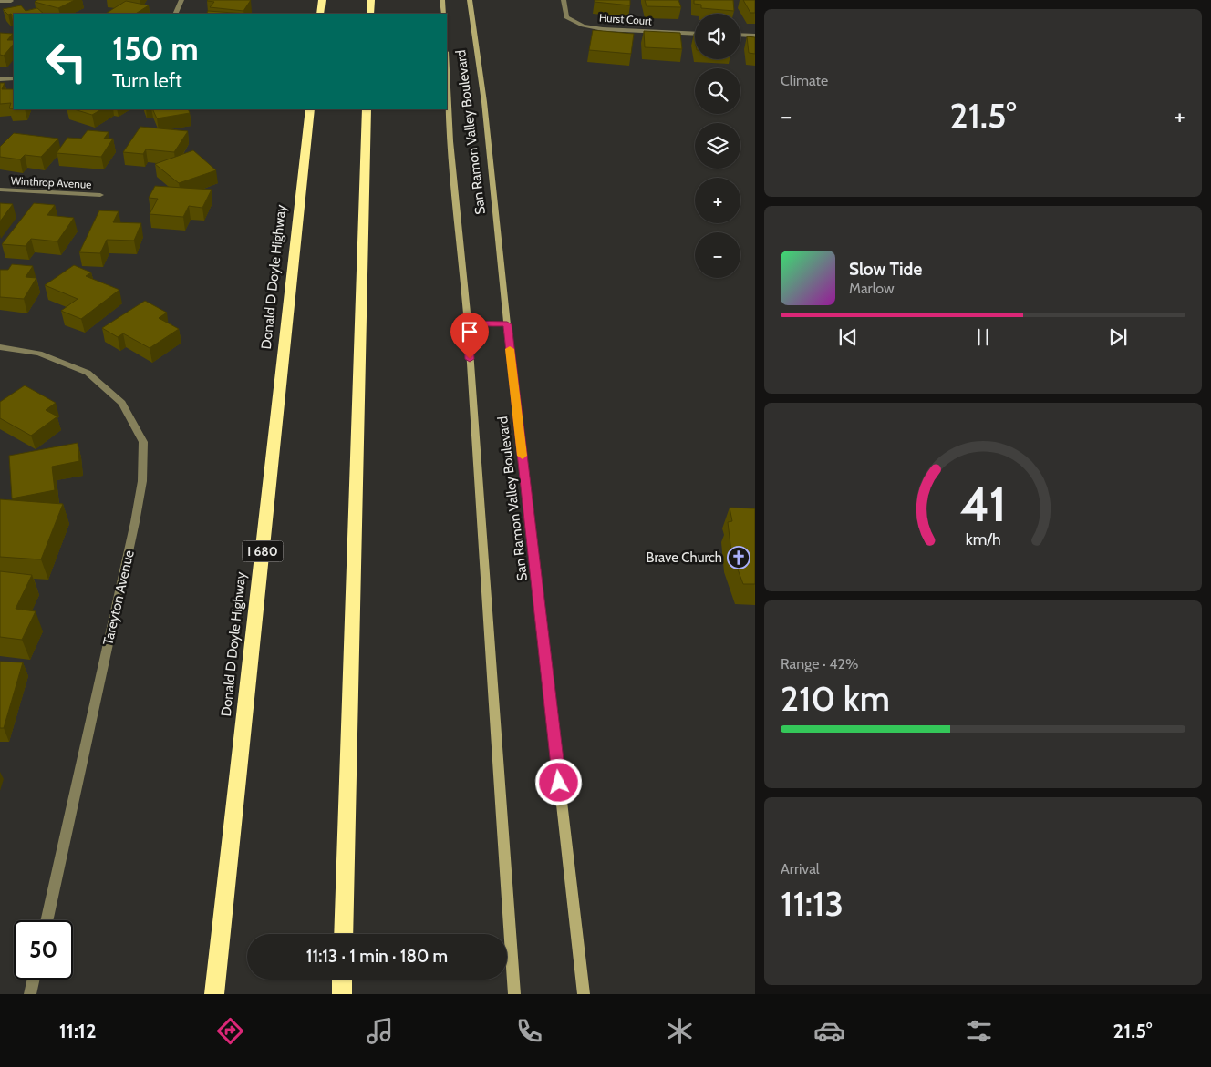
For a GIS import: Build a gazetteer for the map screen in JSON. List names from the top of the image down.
{
  "streets": {
    "highway": ["Donald D Doyle Highway", "I 680"],
    "main road": ["San Ramon Valley Boulevard"],
    "street": ["Hurst Court", "Winthrop Avenue", "Tareyton Avenue"]
  },
  "places": {
    "church": ["Brave Church"]
  },
  "page": {
    "tile": [
      "Climate",
      ["Range · 42%", "210 km"],
      ["Arrival", "11:13"]
    ],
    "map_buttons": ["+", "−"],
    "turn": ["150 m", "Turn left"],
    "heat": ["−", "21.5°", "+"],
    "song": ["Slow Tide", "Marlow"],
    "limit": "50",
    "trip": "11:13 · 1 min · 180 m",
    "tabs": ["11:12", "21.5°"],
    "gauge": ["41", "km/h"]
  }
}
